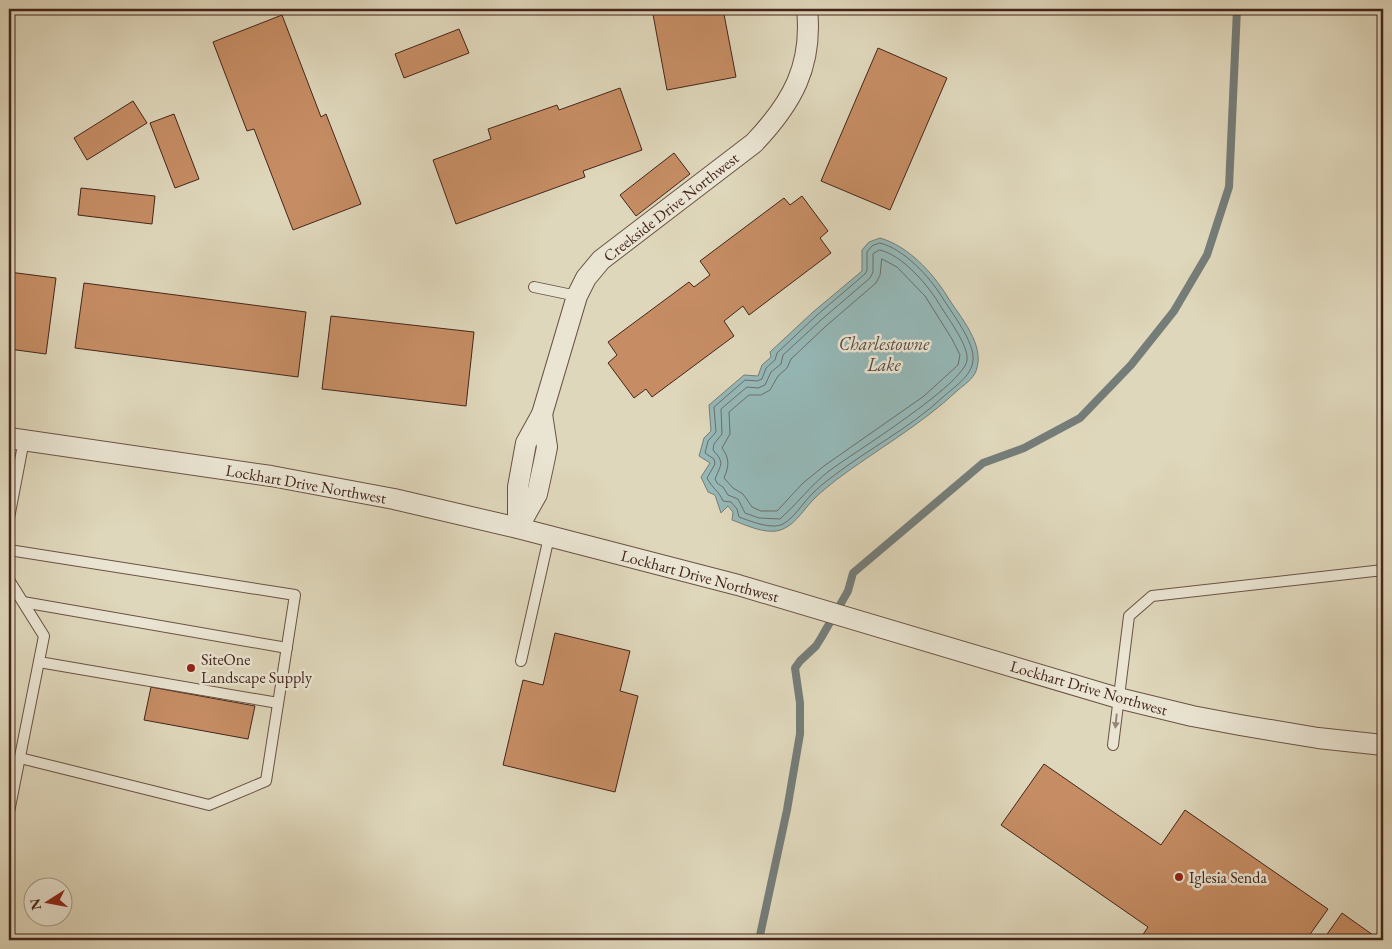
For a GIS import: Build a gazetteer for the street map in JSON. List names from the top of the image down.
{
  "streets": {
    "street": ["Creekside Drive Northwest", "Lockhart Drive Northwest"]
  },
  "crossings": [
    ["Creekside Drive Northwest", "Lockhart Drive Northwest"]
  ],
  "water": ["Charlestowne Lake"],
  "places": ["SiteOne Landscape Supply", "Iglesia Senda"],
  "north": "left"
}
